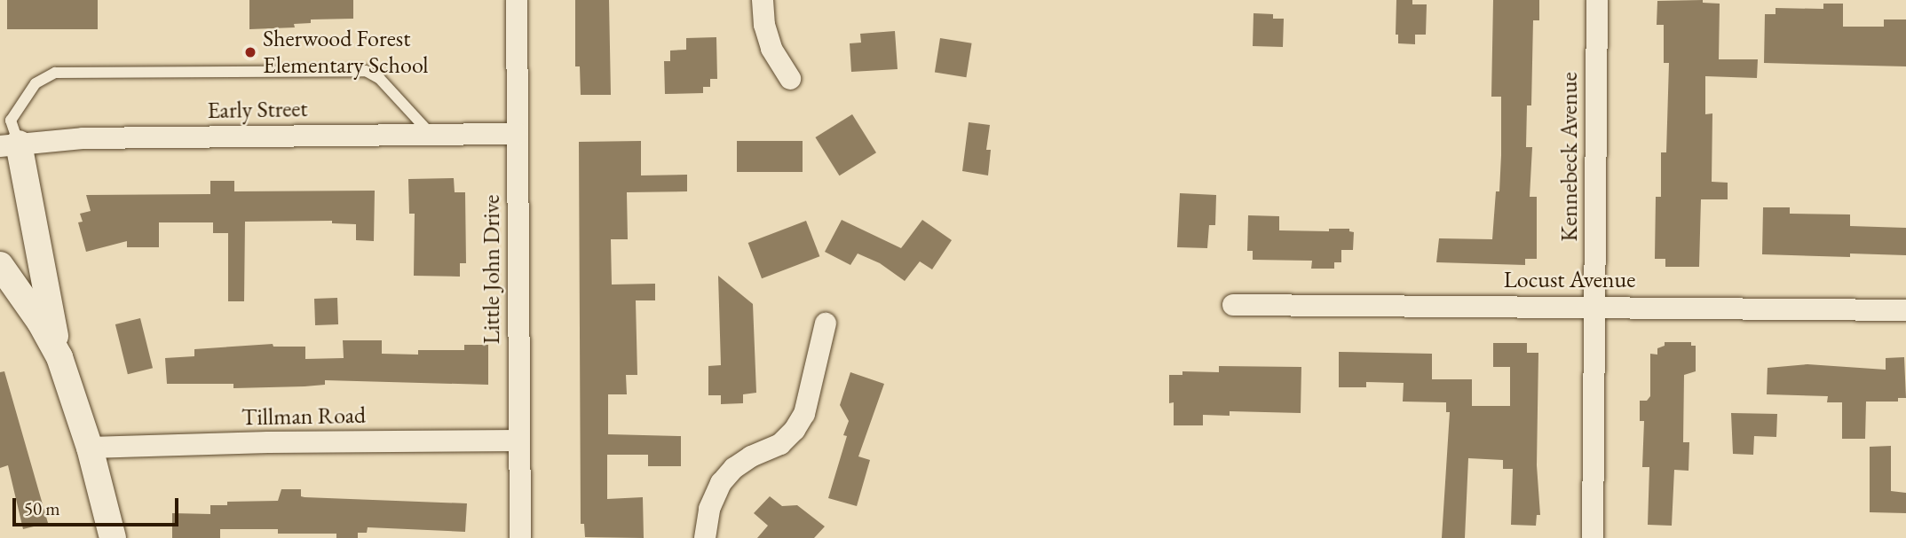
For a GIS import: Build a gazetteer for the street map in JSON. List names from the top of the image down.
{
  "streets": {
    "street": [
      "Early Street",
      "Kennebeck Avenue",
      "Little John Drive",
      "Locust Avenue",
      "Tillman Road"
    ]
  },
  "crossings": [
    ["Early Street", "Little John Drive"],
    ["Kennebeck Avenue", "Locust Avenue"],
    ["Little John Drive", "Tillman Road"]
  ],
  "places": ["Sherwood Forest Elementary School"],
  "scale_bar": "50 m"
}
